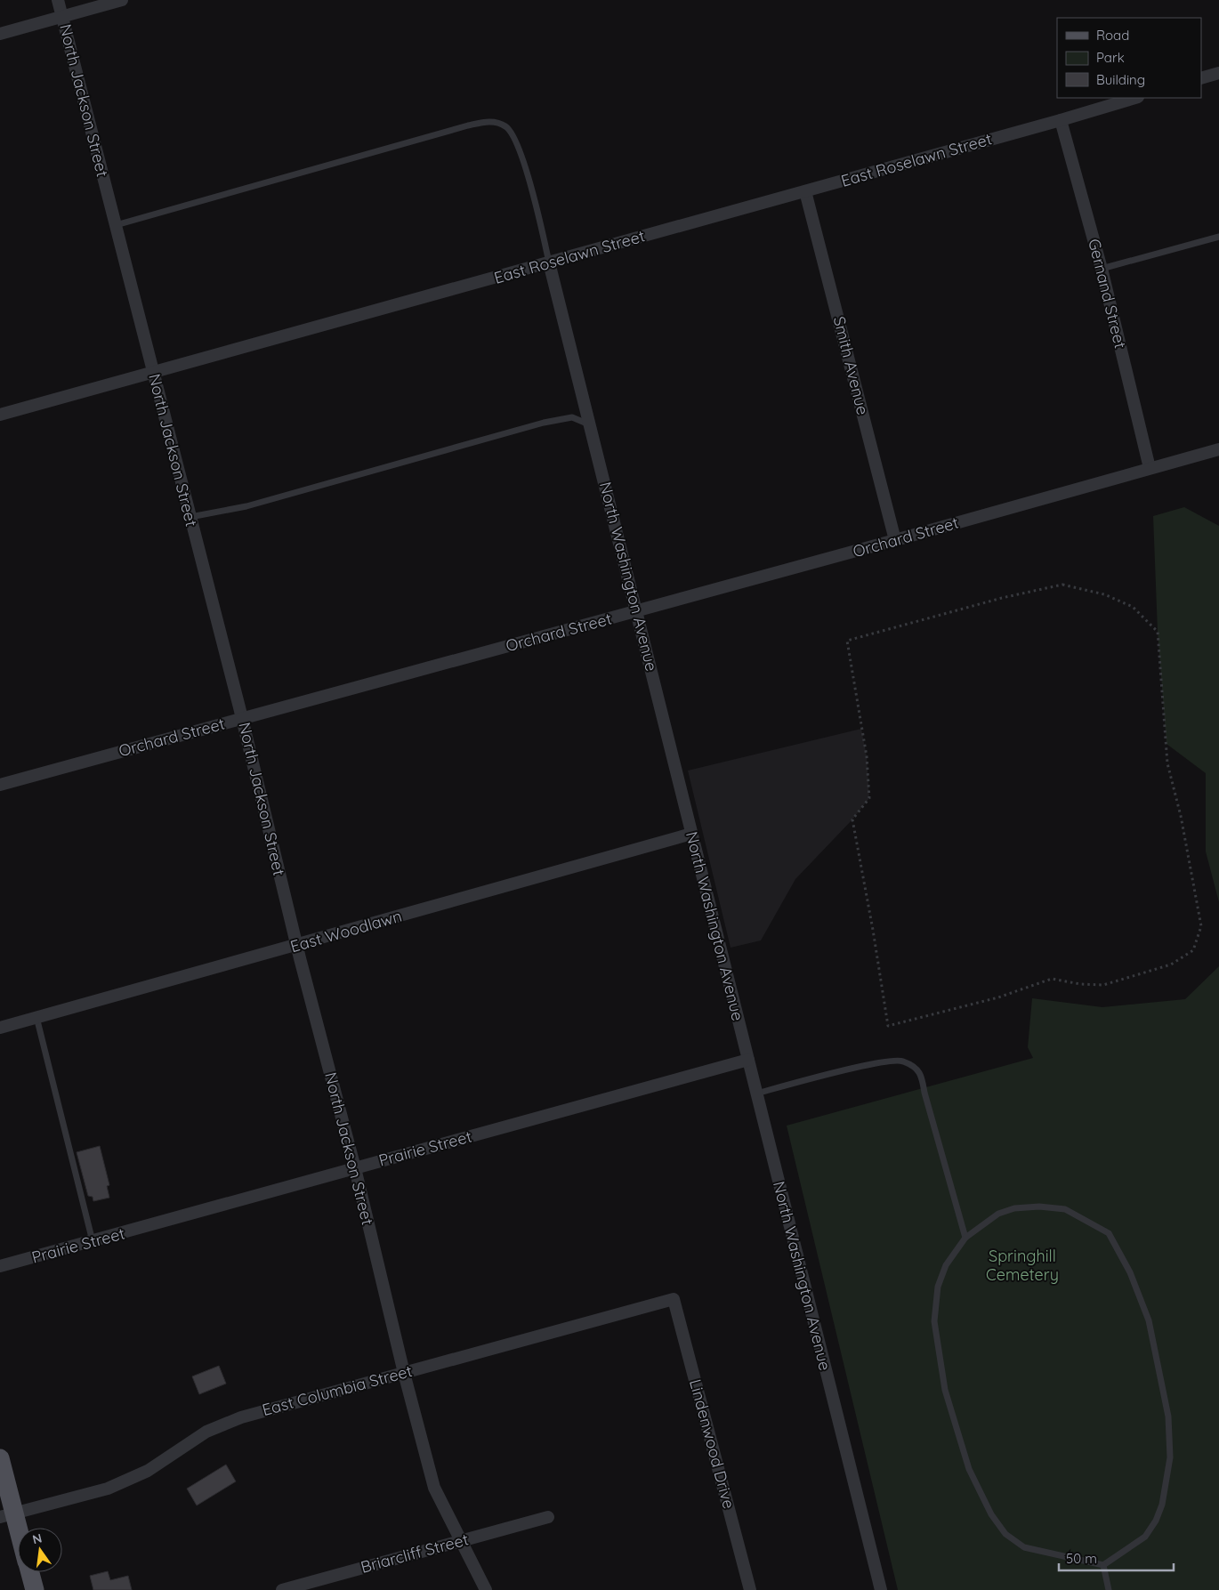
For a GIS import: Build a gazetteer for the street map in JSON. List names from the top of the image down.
{
  "streets": {
    "street": [
      "North Jackson Street",
      "East Roselawn Street",
      "Gernand Street",
      "Smith Avenue",
      "Orchard Street",
      "North Washington Avenue",
      "East Woodlawn",
      "Prairie Street",
      "East Columbia Street",
      "Lindenwood Drive",
      "Briarcliff Street"
    ]
  },
  "crossings": [
    ["North Jackson Street", "East Roselawn Street"],
    ["North Jackson Street", "Orchard Street"],
    ["North Jackson Street", "East Woodlawn"],
    ["North Jackson Street", "Prairie Street"],
    ["North Jackson Street", "East Columbia Street"],
    ["North Jackson Street", "Briarcliff Street"],
    ["East Roselawn Street", "Gernand Street"],
    ["East Roselawn Street", "Smith Avenue"],
    ["East Roselawn Street", "North Washington Avenue"],
    ["Gernand Street", "Orchard Street"],
    ["Smith Avenue", "Orchard Street"],
    ["Orchard Street", "North Washington Avenue"],
    ["North Washington Avenue", "East Woodlawn"],
    ["North Washington Avenue", "Prairie Street"],
    ["East Columbia Street", "Lindenwood Drive"]
  ],
  "parks": ["Springhill Cemetery"],
  "legend": ["Road", "Park", "Building"],
  "scale_bar": "50 m",
  "north": "top"
}
